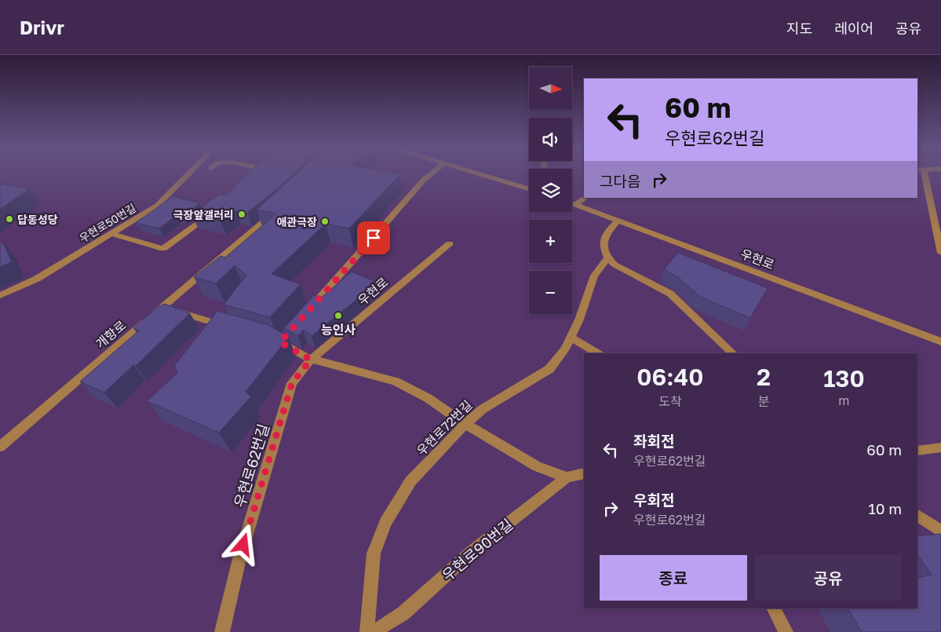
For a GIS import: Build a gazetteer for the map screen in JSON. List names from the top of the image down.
{
  "streets": {
    "street": [
      "우현로50번길",
      "우현로",
      "개항로",
      "우현로72번길",
      "우현로62번길",
      "우현로90번길"
    ]
  },
  "crossings": [
    ["우현로", "우현로62번길"]
  ],
  "places": [
    "극장앞갤러리",
    "답동성당",
    "애관극장",
    "능인사"
  ],
  "north": "right",
  "page": {
    "header": "Drivr",
    "nav": ["지도", "레이어", "공유"],
    "map_buttons": ["+", "−"],
    "turn": ["60 m", "우현로62번길"],
    "then": "그다음",
    "eta": [
      "06:40",
      "도착",
      "2",
      "분",
      "130",
      "m"
    ],
    "list": [
      {
        "name": "좌회전",
        "note": "우현로62번길",
        "value": "60 m"
      },
      {
        "name": "우회전",
        "note": "우현로62번길",
        "value": "10 m"
      }
    ],
    "buttons": ["종료", "공유"]
  }
}
